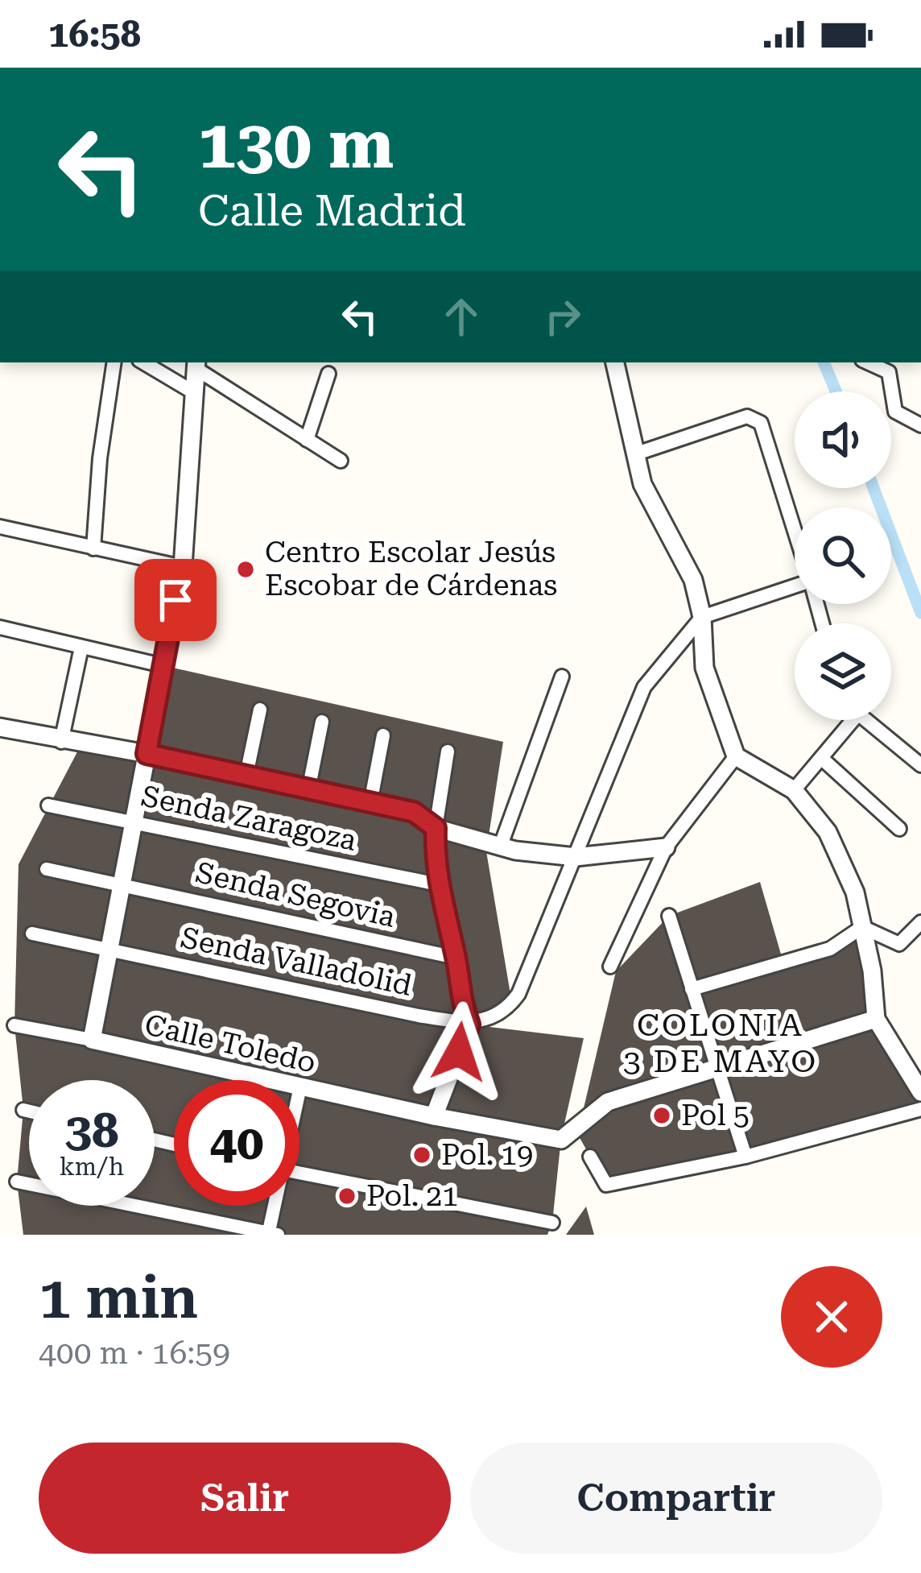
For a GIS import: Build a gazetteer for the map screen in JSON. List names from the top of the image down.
{
  "streets": {
    "street": [
      "Senda Zaragoza",
      "Senda Segovia",
      "Senda Valladolid",
      "Calle Toledo"
    ]
  },
  "districts": ["COLONIA 3 DE MAYO"],
  "places": [
    "Centro Escolar Jesús Escobar de Cárdenas",
    "Pol 5",
    "Pol. 19",
    "Pol. 21"
  ],
  "page": {
    "status": "16:58",
    "turn": ["130 m", "Calle Madrid"],
    "speed": "38 km/h",
    "limit": "40",
    "heading": ["1 min", "400 m · 16:59"],
    "buttons": ["Salir", "Compartir"]
  }
}
